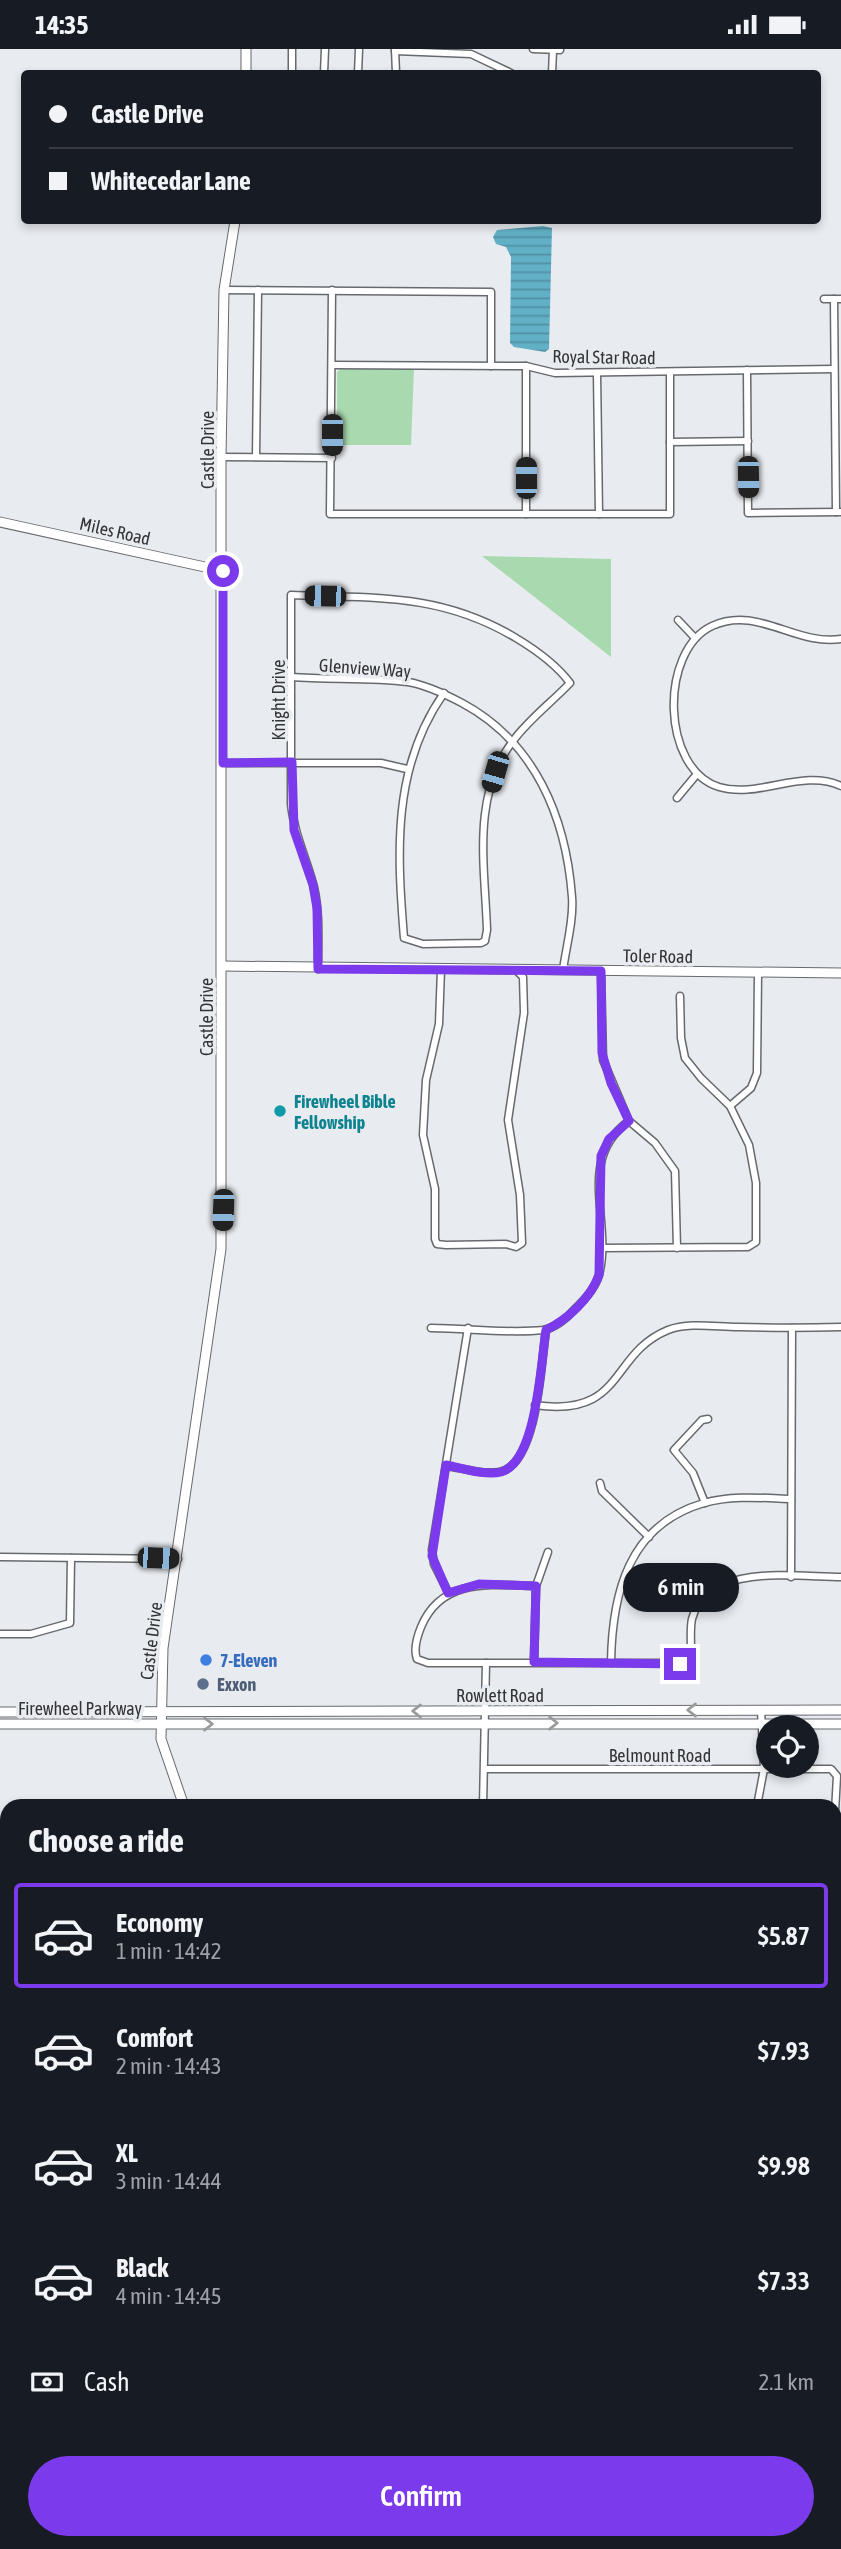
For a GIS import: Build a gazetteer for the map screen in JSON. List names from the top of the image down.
{
  "streets": {
    "street": [
      "Royal Star Road",
      "Castle Drive",
      "Miles Road",
      "Glenview Way",
      "Knight Drive",
      "Toler Road",
      "Rowlett Road",
      "Firewheel Parkway",
      "Belmount Road"
    ]
  },
  "crossings": [
    ["Castle Drive", "Miles Road"],
    ["Castle Drive", "Toler Road"],
    ["Castle Drive", "Rowlett Road"],
    ["Castle Drive", "Firewheel Parkway"],
    ["Glenview Way", "Knight Drive"],
    ["Glenview Way", "Toler Road"],
    ["Knight Drive", "Toler Road"],
    ["Rowlett Road", "Firewheel Parkway"]
  ],
  "places": ["Firewheel Bible Fellowship", "7-Eleven", "Exxon"],
  "page": {
    "status": "14:35",
    "banner": ["Castle Drive", "Whitecedar Lane"],
    "bubble": "6 min",
    "heading": "Choose a ride",
    "list": [
      {
        "name": "Economy",
        "note": "1 min · 14:42",
        "value": "$5.87"
      },
      {
        "name": "Comfort",
        "note": "2 min · 14:43",
        "value": "$7.93"
      },
      {
        "name": "XL",
        "note": "3 min · 14:44",
        "value": "$9.98"
      },
      {
        "name": "Black",
        "note": "4 min · 14:45",
        "value": "$7.33"
      }
    ],
    "pay": ["Cash", "2.1 km"],
    "buttons": "Confirm"
  }
}
